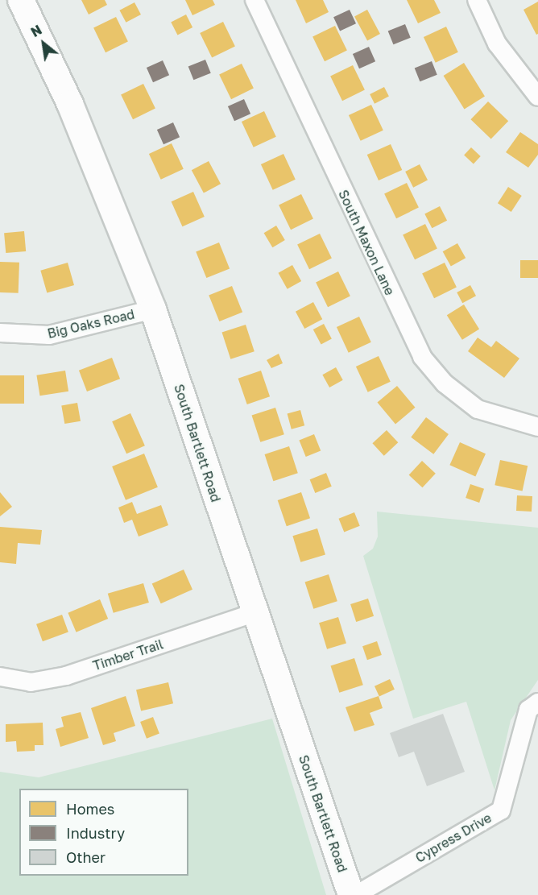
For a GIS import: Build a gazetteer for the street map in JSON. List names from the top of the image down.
{
  "streets": {
    "main road": ["South Bartlett Road"],
    "street": [
      "South Maxon Lane",
      "Big Oaks Road",
      "Timber Trail",
      "Cypress Drive"
    ]
  },
  "crossings": [
    ["Big Oaks Road", "South Bartlett Road"],
    ["South Bartlett Road", "Timber Trail"]
  ],
  "legend": ["Homes", "Industry", "Other"],
  "north": "top left"
}
